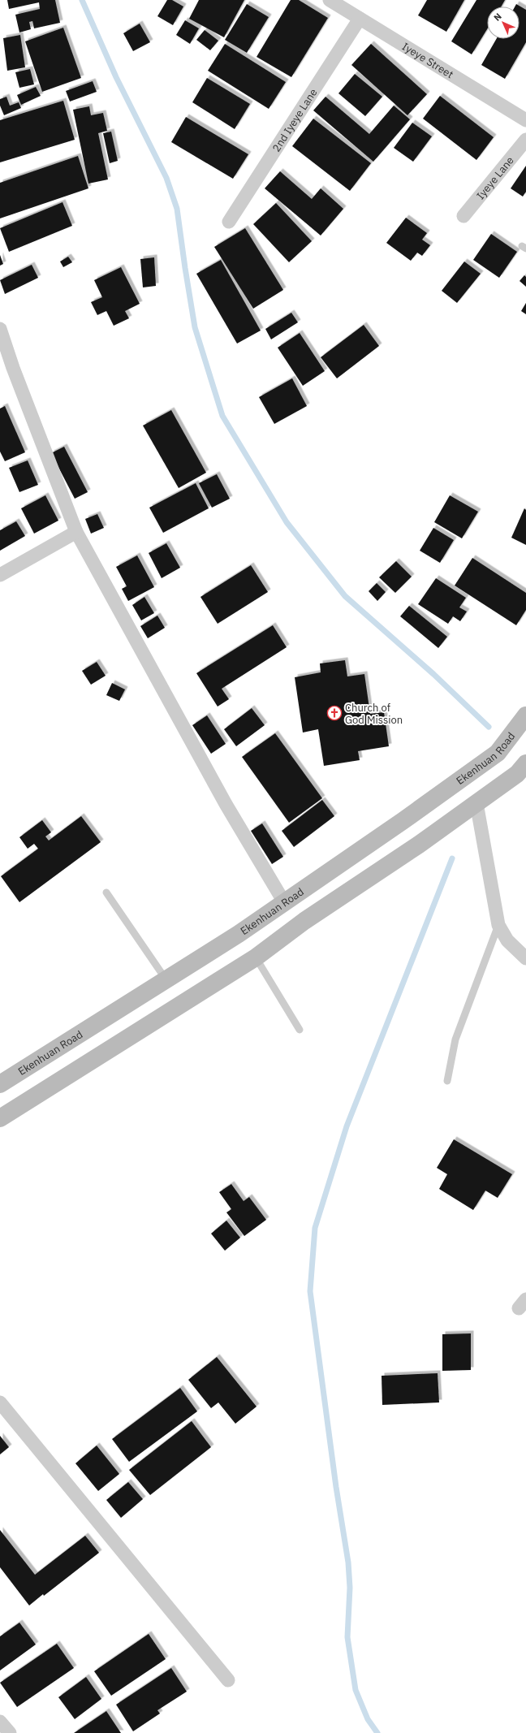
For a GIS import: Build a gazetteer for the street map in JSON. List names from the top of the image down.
{
  "streets": {
    "main road": ["Ekenhuan Road"],
    "street": ["Iyeye Street", "2nd Iyeye Lane", "Iyeye Lane"]
  },
  "crossings": [
    ["Iyeye Street", "2nd Iyeye Lane"]
  ],
  "places": {
    "church": ["Church of God Mission"]
  },
  "north": "top left"
}
